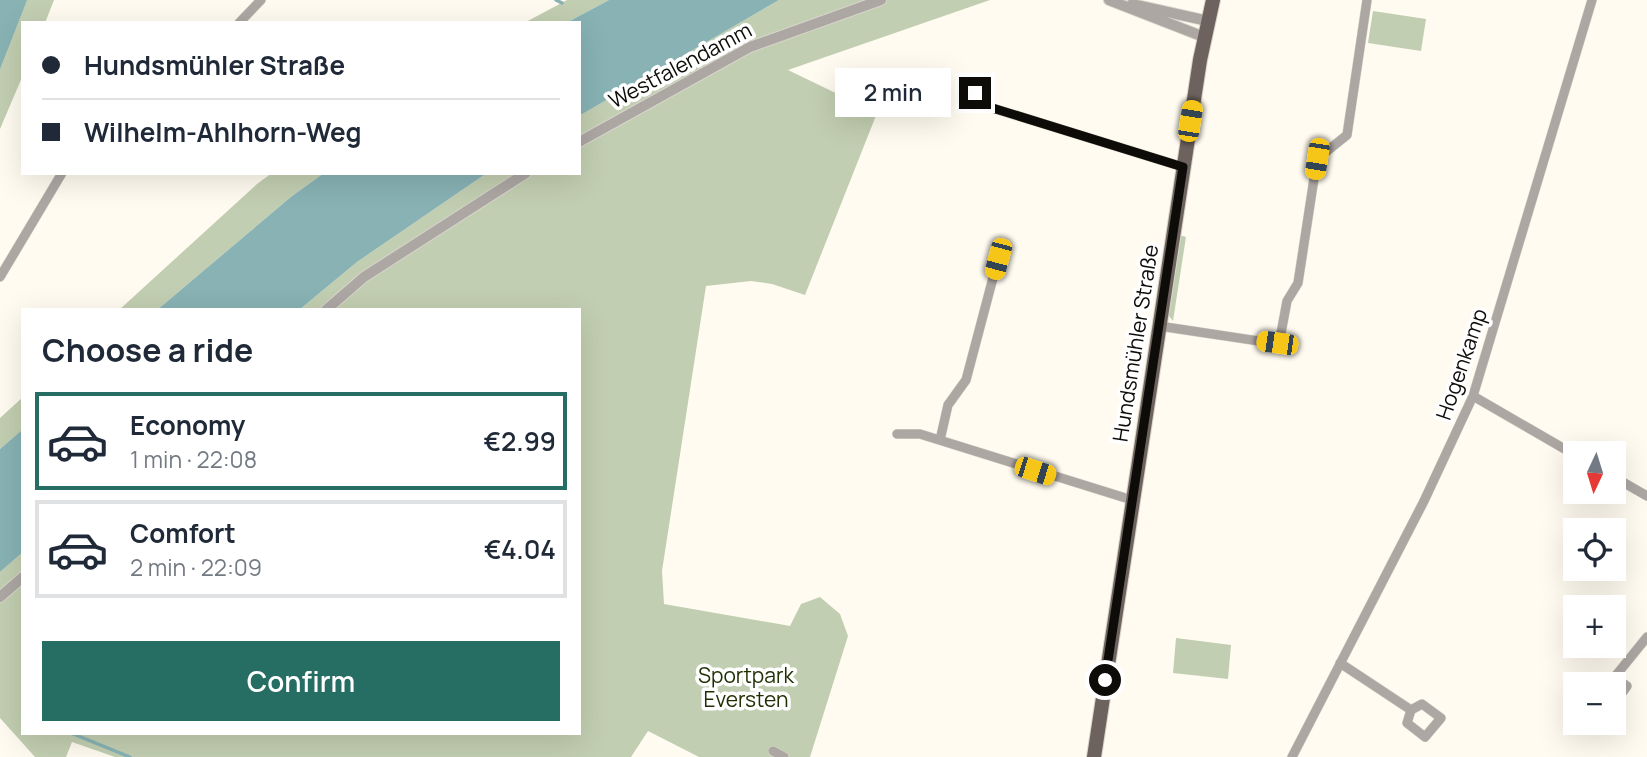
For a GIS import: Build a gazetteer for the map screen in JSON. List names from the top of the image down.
{
  "streets": {
    "main road": ["Hundsmühler Straße"],
    "street": ["Westfalendamm", "Hogenkamp"]
  },
  "parks": ["Sportpark Eversten"],
  "north": "bottom",
  "page": {
    "banner": ["Hundsmühler Straße", "Wilhelm-Ahlhorn-Weg"],
    "bubble": "2 min",
    "heading": "Choose a ride",
    "list": [
      {
        "name": "Economy",
        "note": "1 min · 22:08",
        "value": "€2.99"
      },
      {
        "name": "Comfort",
        "note": "2 min · 22:09",
        "value": "€4.04"
      }
    ],
    "map_buttons": ["+", "−"],
    "buttons": "Confirm"
  }
}
